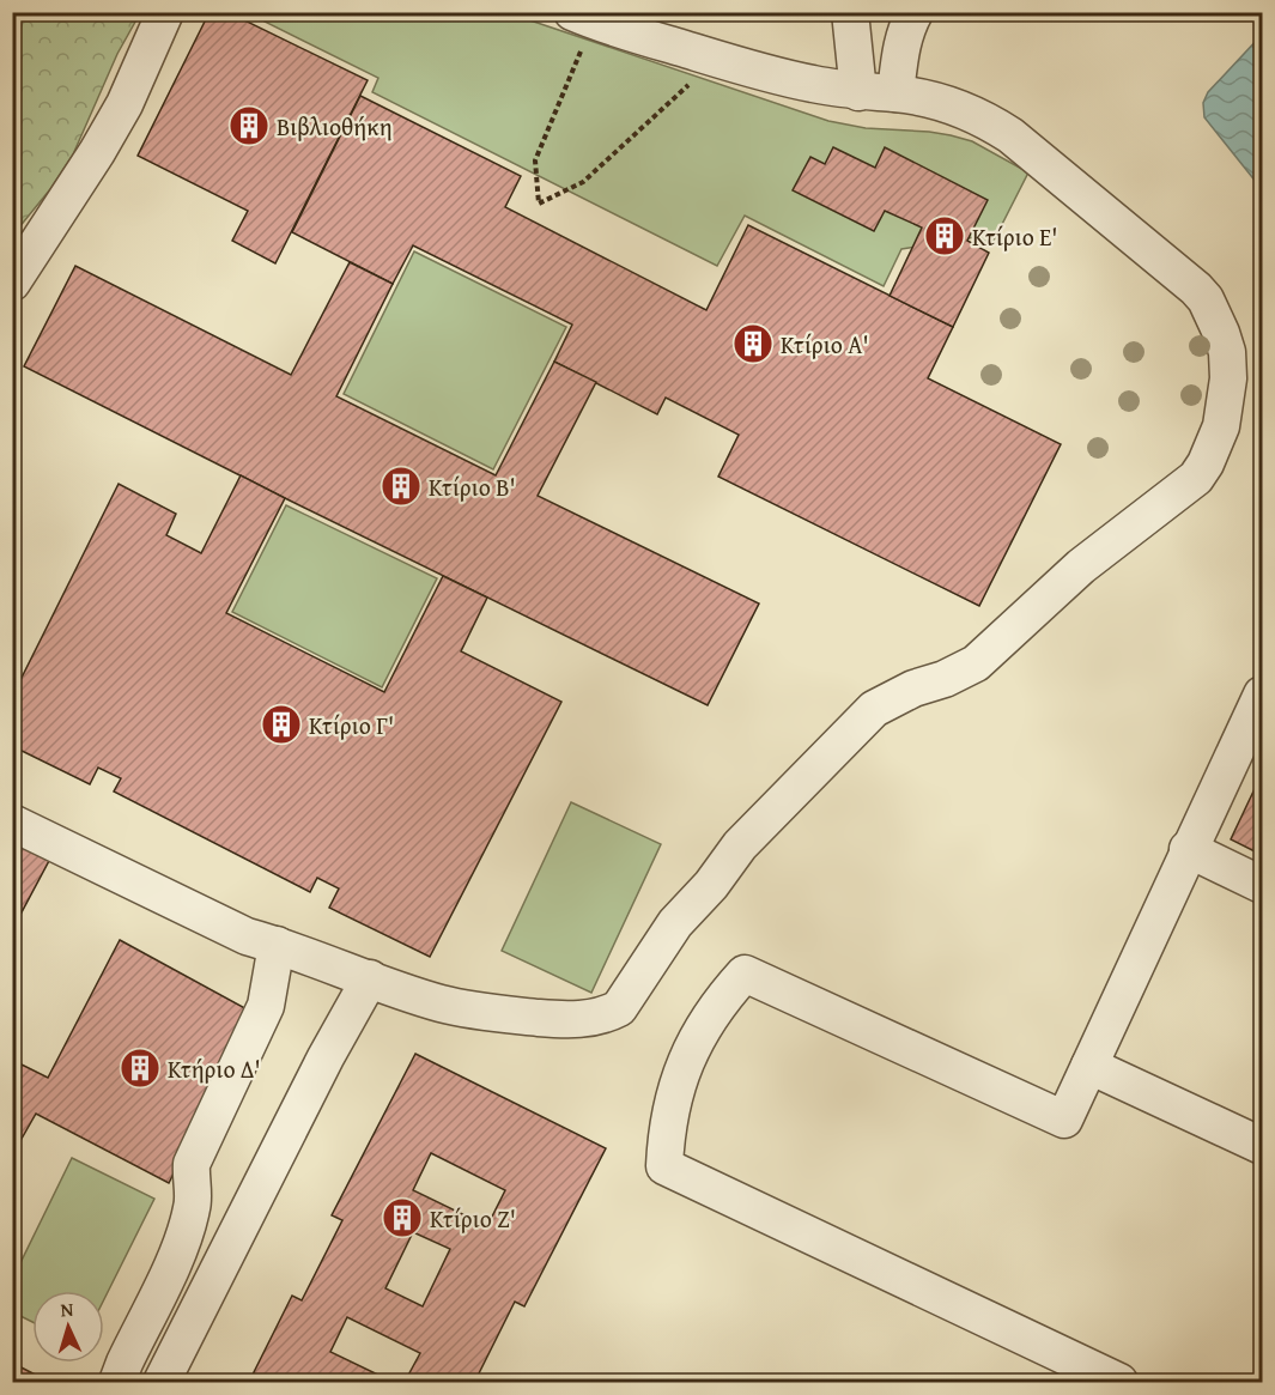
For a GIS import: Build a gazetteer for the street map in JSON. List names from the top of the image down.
{
  "places": {
    "building": [
      "Βιβλιοθήκη",
      "Κτίριο Ε'",
      "Κτίριο Α'",
      "Κτίριο Β'",
      "Κτίριο Γ'",
      "Κτήριο Δ'",
      "Κτίριο Ζ'"
    ]
  },
  "north": "top"
}
